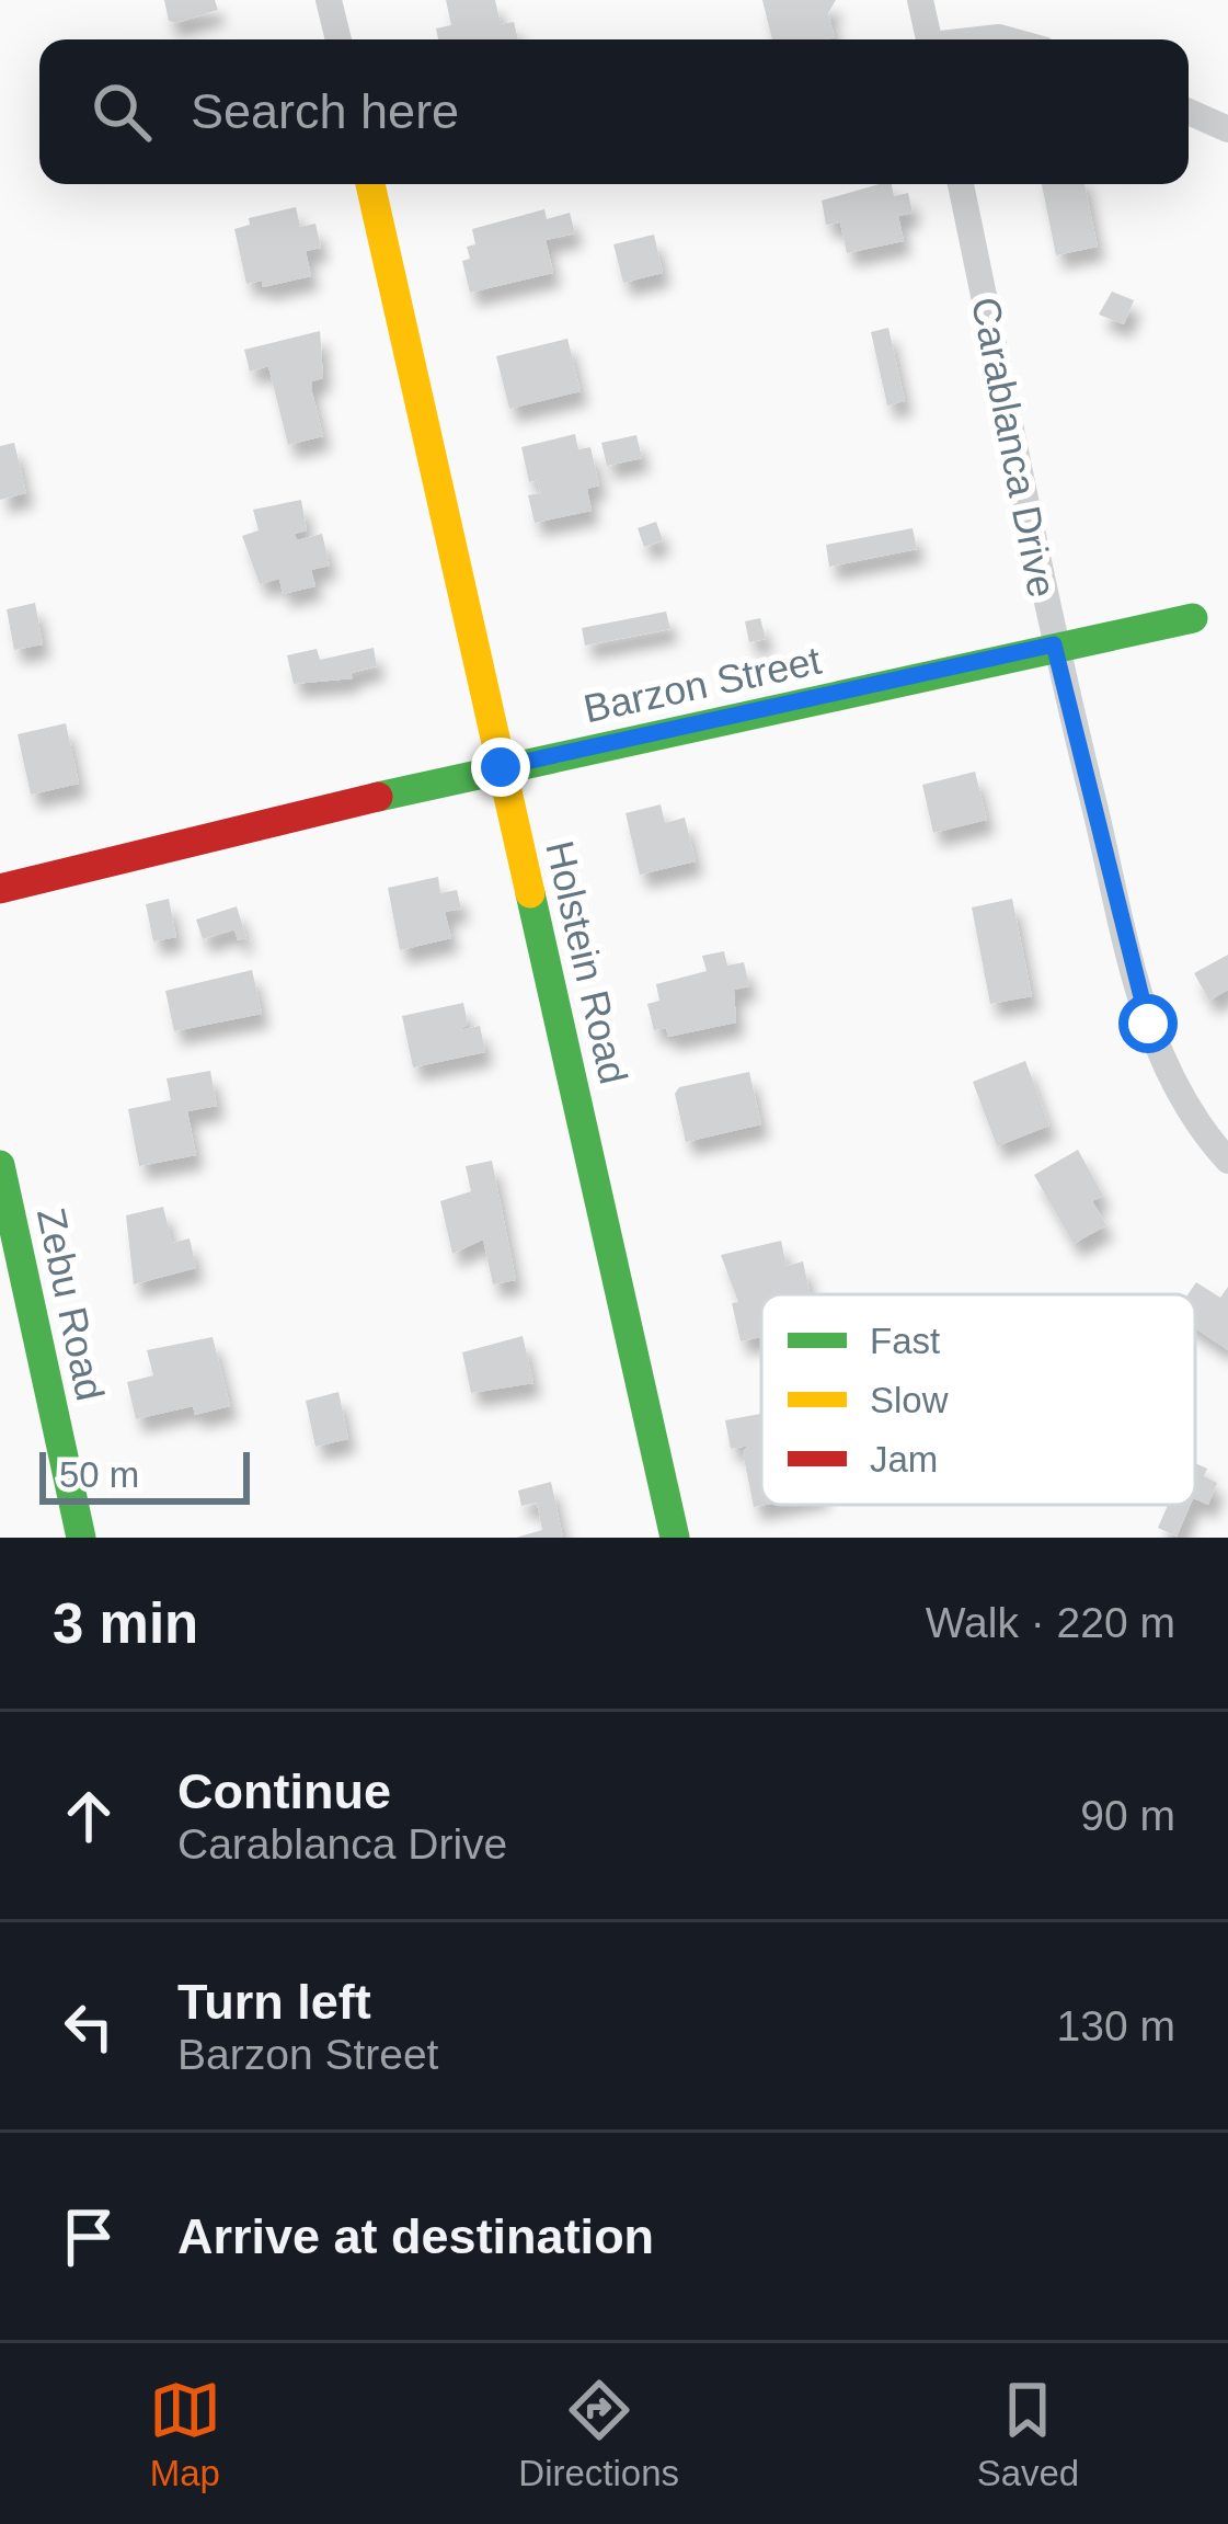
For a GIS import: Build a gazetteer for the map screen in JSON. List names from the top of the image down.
{
  "streets": {
    "street": [
      "Carablanca Drive",
      "Barzon Street",
      "Holstein Road",
      "Zebu Road"
    ]
  },
  "crossings": [
    ["Carablanca Drive", "Barzon Street"],
    ["Barzon Street", "Holstein Road"]
  ],
  "legend": ["Fast", "Slow", "Jam"],
  "scale_bar": "50 m",
  "page": {
    "search": "Search here",
    "scale": "50 m",
    "heading": ["3 min", "Walk · 220 m"],
    "list": [
      ["Continue", "Carablanca Drive", "90 m"],
      ["Turn left", "Barzon Street", "130 m"],
      "Arrive at destination"
    ],
    "nav": ["Map", "Directions", "Saved"]
  }
}
